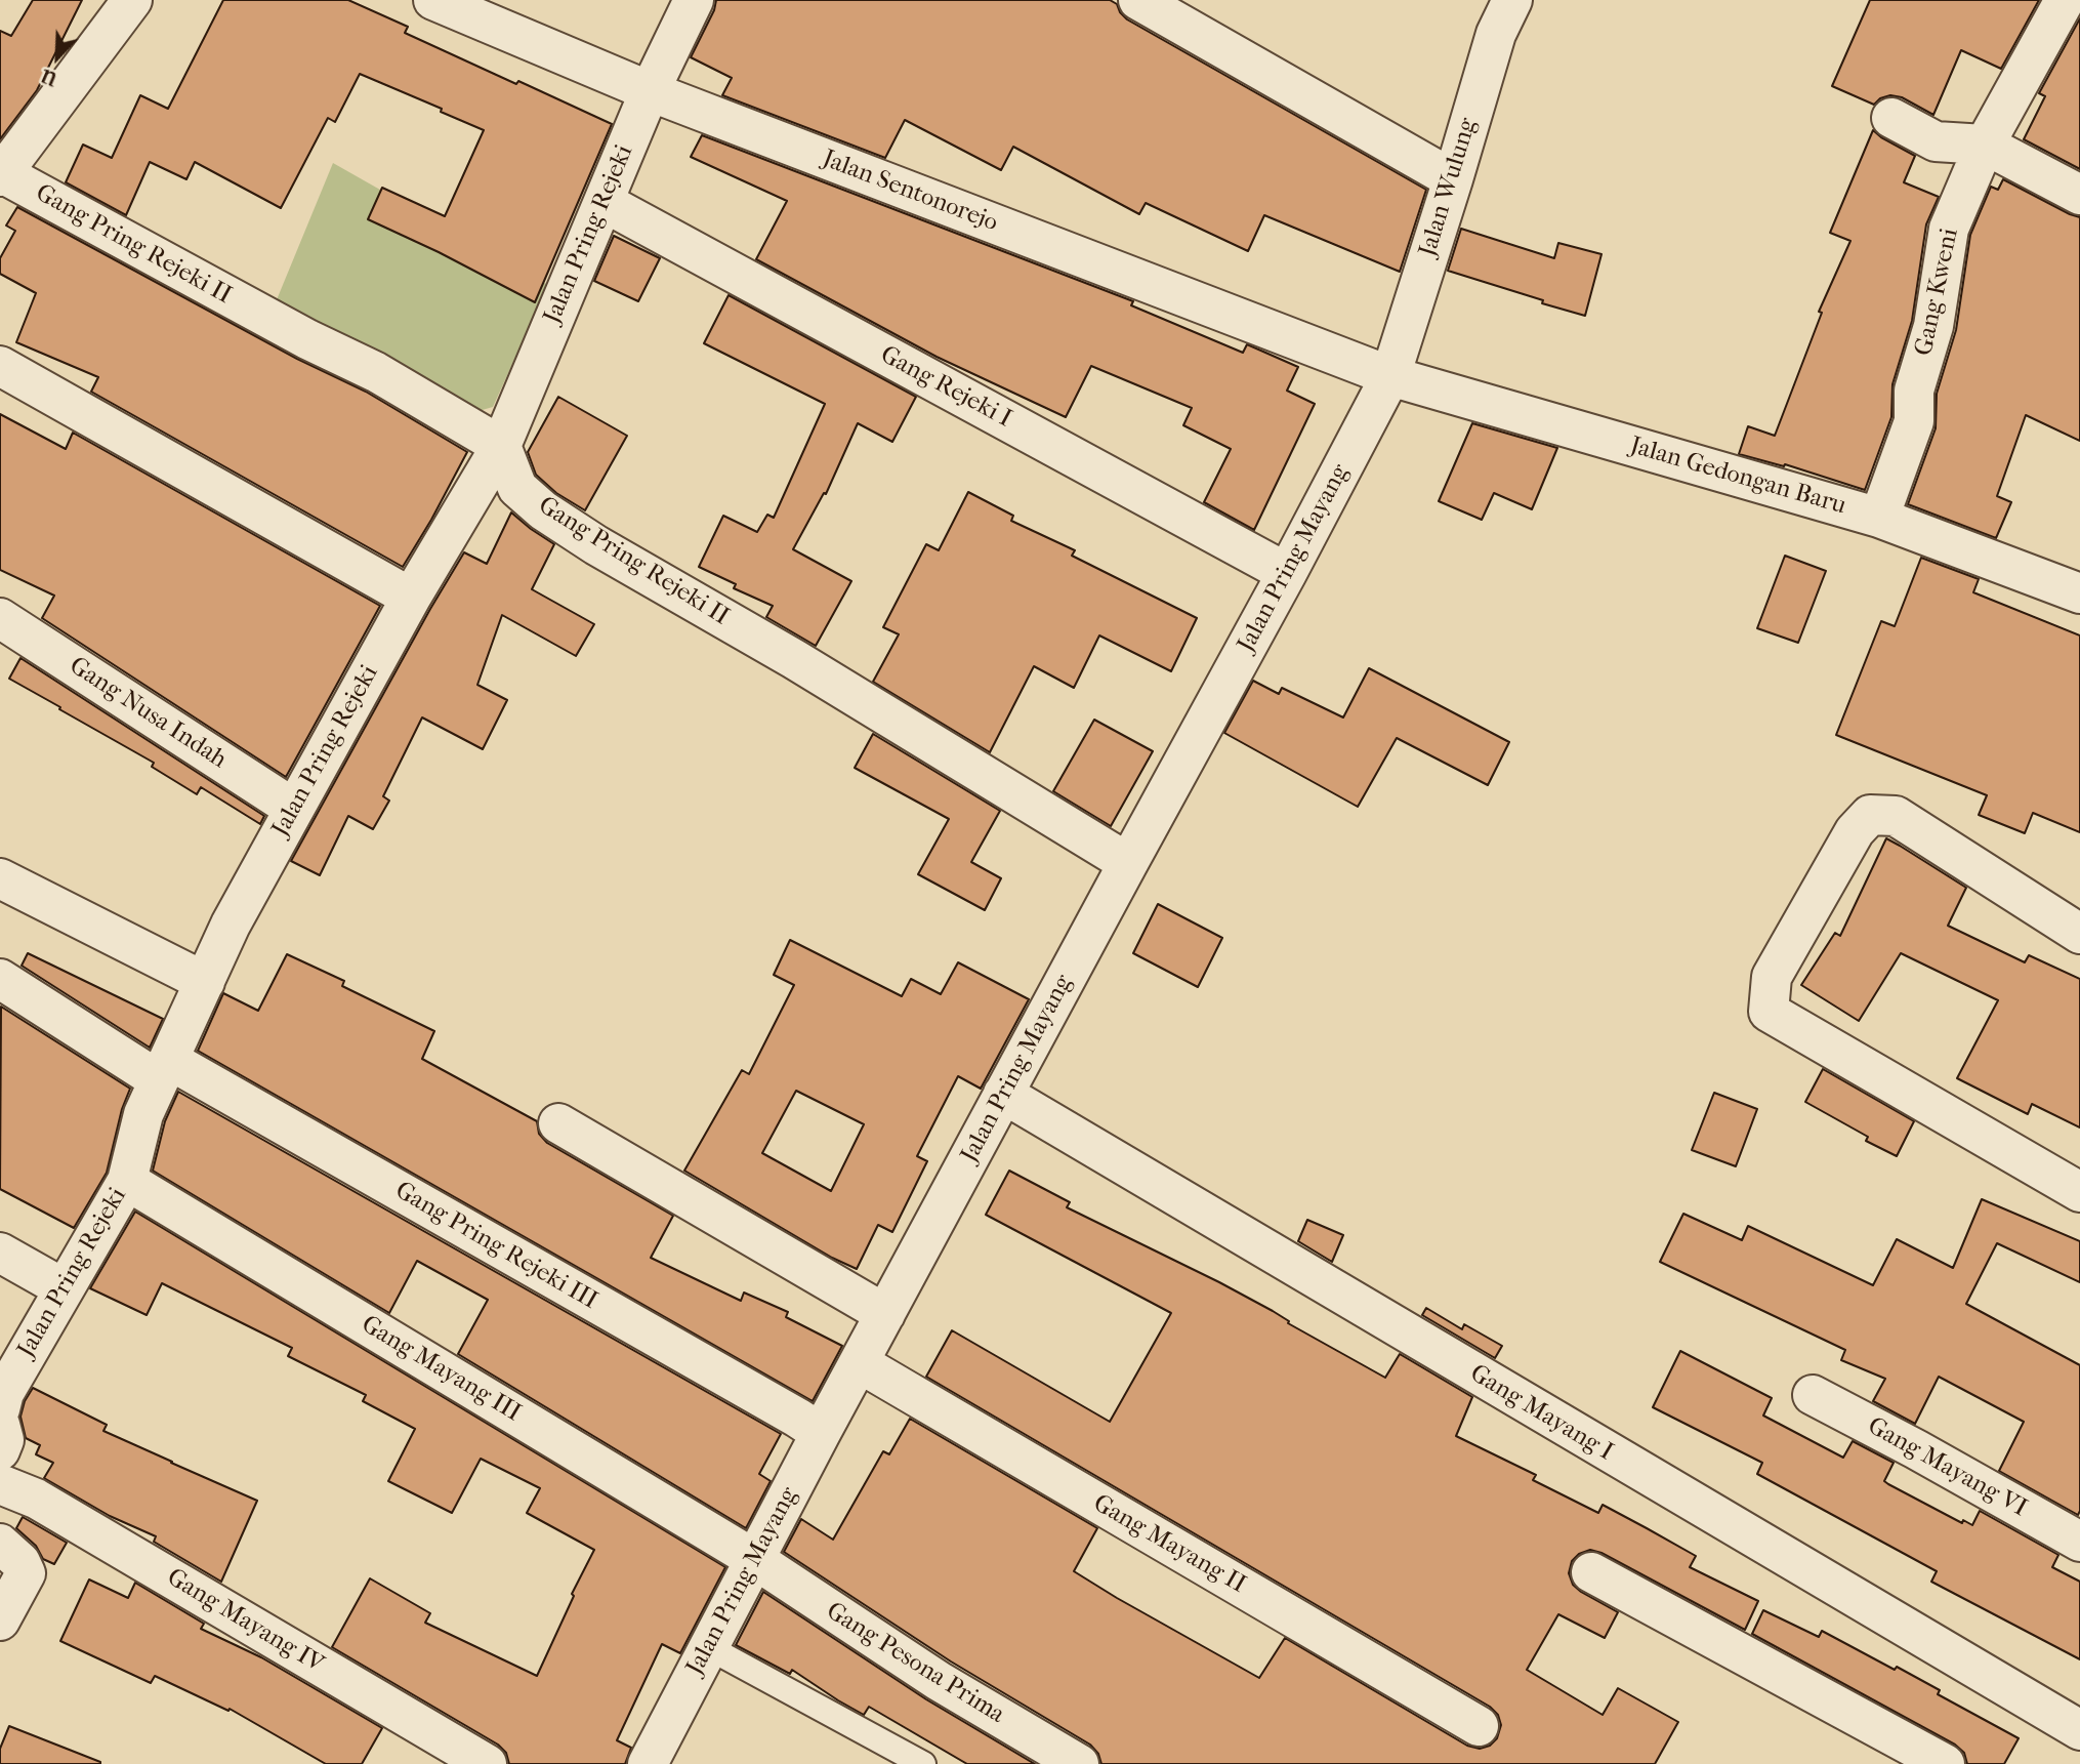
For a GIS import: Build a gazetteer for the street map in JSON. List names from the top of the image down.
{
  "streets": {
    "street": [
      "Jalan Wulung",
      "Jalan Sentonorejo",
      "Jalan Pring Rejeki",
      "Gang Pring Rejeki II",
      "Gang Kweni",
      "Gang Rejeki I",
      "Jalan Gedongan Baru",
      "Jalan Pring Mayang",
      "Gang Nusa Indah",
      "Gang Pring Rejeki III",
      "Gang Mayang III",
      "Gang Mayang I",
      "Gang Mayang VI",
      "Gang Mayang II",
      "Gang Mayang IV",
      "Gang Pesona Prima"
    ]
  },
  "crossings": [
    ["Jalan Wulung", "Jalan Sentonorejo"],
    ["Jalan Wulung", "Jalan Gedongan Baru"],
    ["Jalan Wulung", "Jalan Pring Mayang"],
    ["Jalan Sentonorejo", "Jalan Pring Rejeki"],
    ["Jalan Sentonorejo", "Jalan Gedongan Baru"],
    ["Jalan Sentonorejo", "Jalan Pring Mayang"],
    ["Jalan Pring Rejeki", "Gang Pring Rejeki II"],
    ["Jalan Pring Rejeki", "Gang Rejeki I"],
    ["Jalan Pring Rejeki", "Gang Nusa Indah"],
    ["Jalan Pring Rejeki", "Gang Pring Rejeki III"],
    ["Jalan Pring Rejeki", "Gang Mayang III"],
    ["Gang Pring Rejeki II", "Jalan Pring Mayang"],
    ["Gang Kweni", "Jalan Gedongan Baru"],
    ["Gang Rejeki I", "Jalan Pring Mayang"],
    ["Jalan Gedongan Baru", "Jalan Pring Mayang"],
    ["Jalan Pring Mayang", "Gang Pring Rejeki III"],
    ["Jalan Pring Mayang", "Gang Mayang III"],
    ["Jalan Pring Mayang", "Gang Mayang I"],
    ["Jalan Pring Mayang", "Gang Mayang II"],
    ["Jalan Pring Mayang", "Gang Pesona Prima"],
    ["Gang Mayang III", "Gang Pesona Prima"]
  ],
  "north": "bottom left"
}
